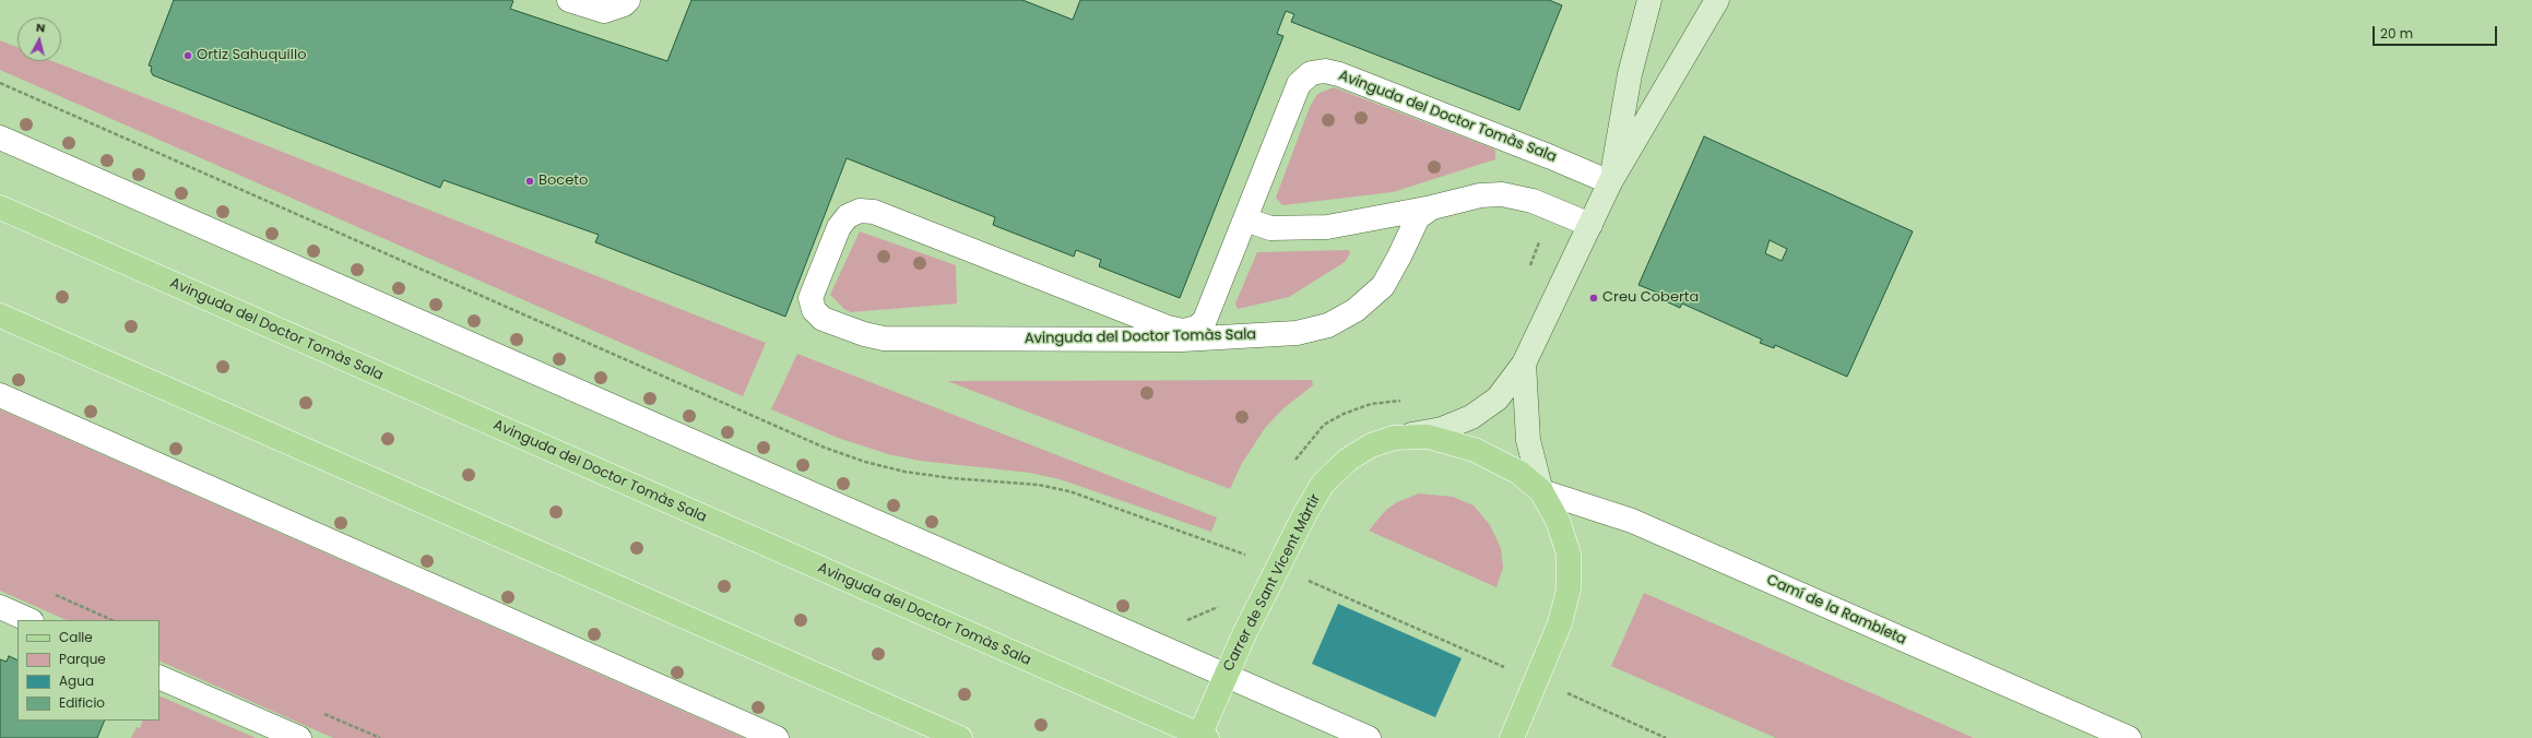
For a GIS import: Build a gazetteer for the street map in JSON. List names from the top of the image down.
{
  "streets": {
    "main road": ["Avinguda del Doctor Tomàs Sala", "Carrer de Sant Vicent Màrtir"],
    "street": ["Camí de la Rambleta"]
  },
  "crossings": [
    ["Avinguda del Doctor Tomàs Sala", "Carrer de Sant Vicent Màrtir"],
    ["Carrer de Sant Vicent Màrtir", "Camí de la Rambleta"]
  ],
  "places": ["Ortiz Sahuquillo", "Boceto", "Creu Coberta"],
  "legend": [
    "Calle",
    "Parque",
    "Agua",
    "Edificio"
  ],
  "scale_bar": "20 m",
  "north": "top"
}
